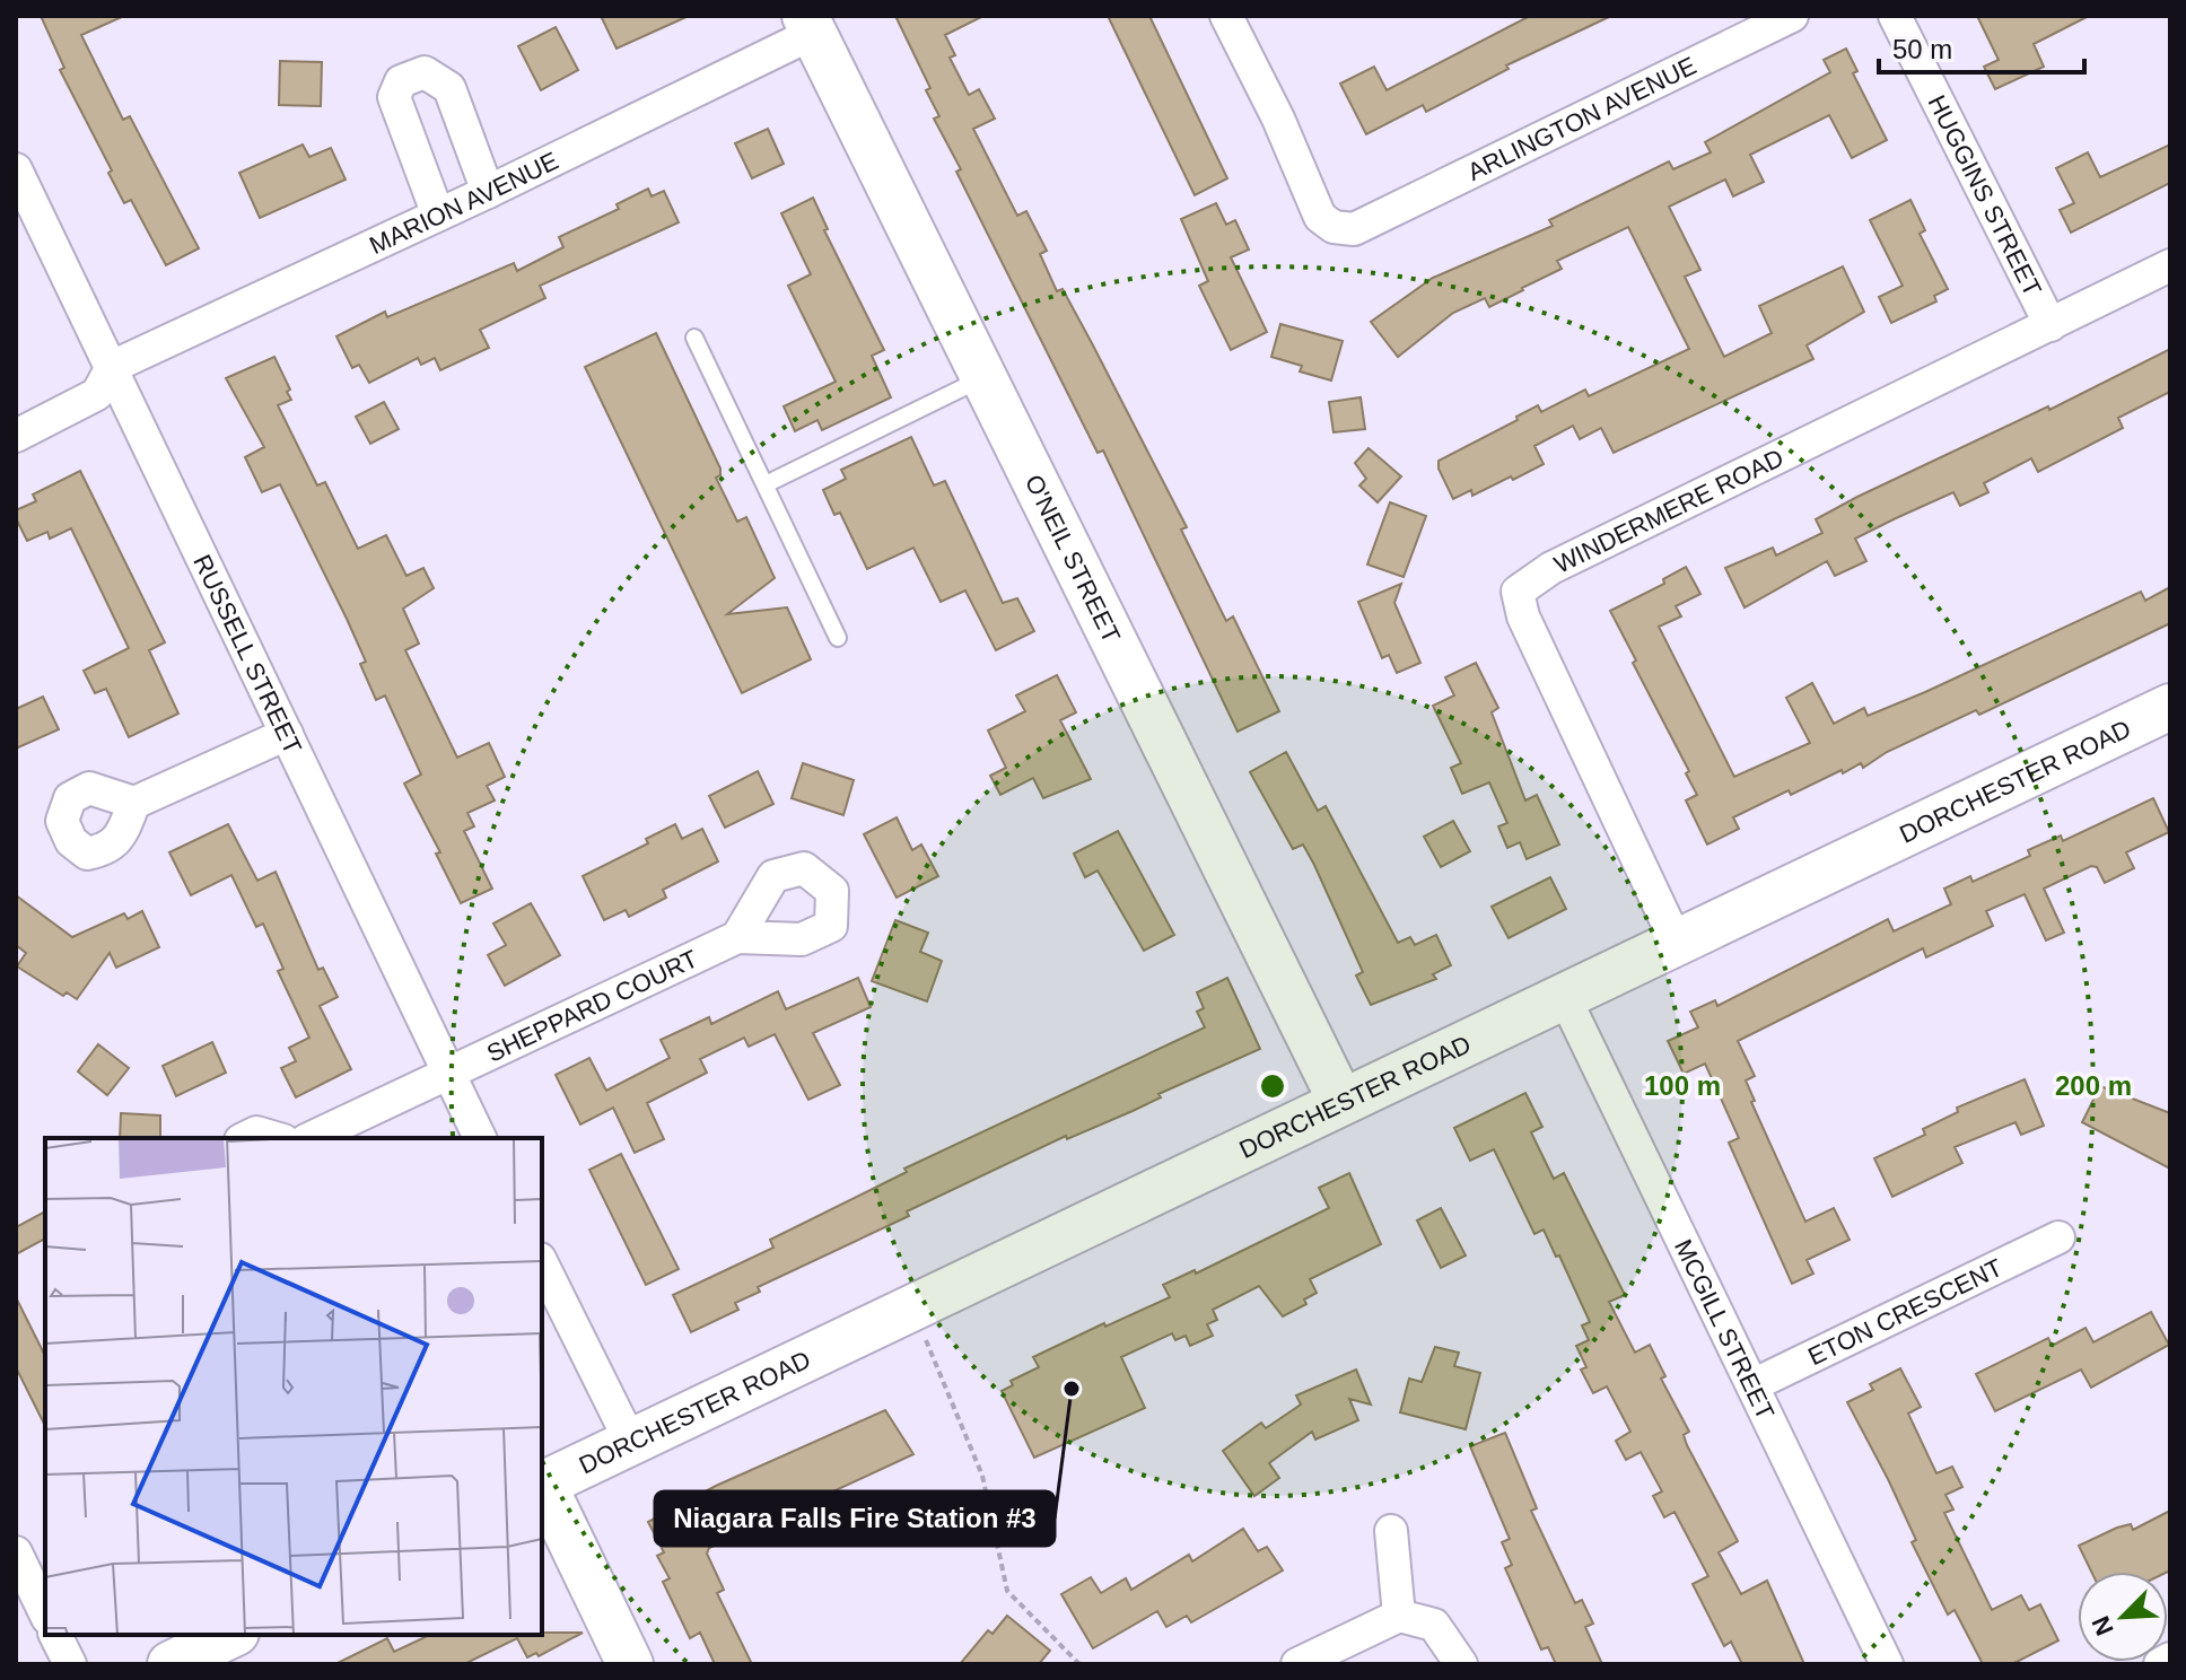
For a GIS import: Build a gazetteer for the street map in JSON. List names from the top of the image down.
{
  "streets": {
    "main road": ["O'NEIL STREET", "DORCHESTER ROAD"],
    "street": [
      "ARLINGTON AVENUE",
      "HUGGINS STREET",
      "MARION AVENUE",
      "WINDERMERE ROAD",
      "RUSSELL STREET",
      "SHEPPARD COURT",
      "ETON CRESCENT",
      "MCGILL STREET"
    ]
  },
  "crossings": [
    ["HUGGINS STREET", "WINDERMERE ROAD"],
    ["MARION AVENUE", "O'NEIL STREET"],
    ["MARION AVENUE", "RUSSELL STREET"],
    ["WINDERMERE ROAD", "DORCHESTER ROAD"],
    ["O'NEIL STREET", "DORCHESTER ROAD"],
    ["RUSSELL STREET", "SHEPPARD COURT"],
    ["DORCHESTER ROAD", "MCGILL STREET"],
    ["ETON CRESCENT", "MCGILL STREET"]
  ],
  "places": ["Niagara Falls Fire Station #3"],
  "scale_bar": "50 m",
  "north": "bottom left",
  "rings": ["100 m", "200 m"]
}
